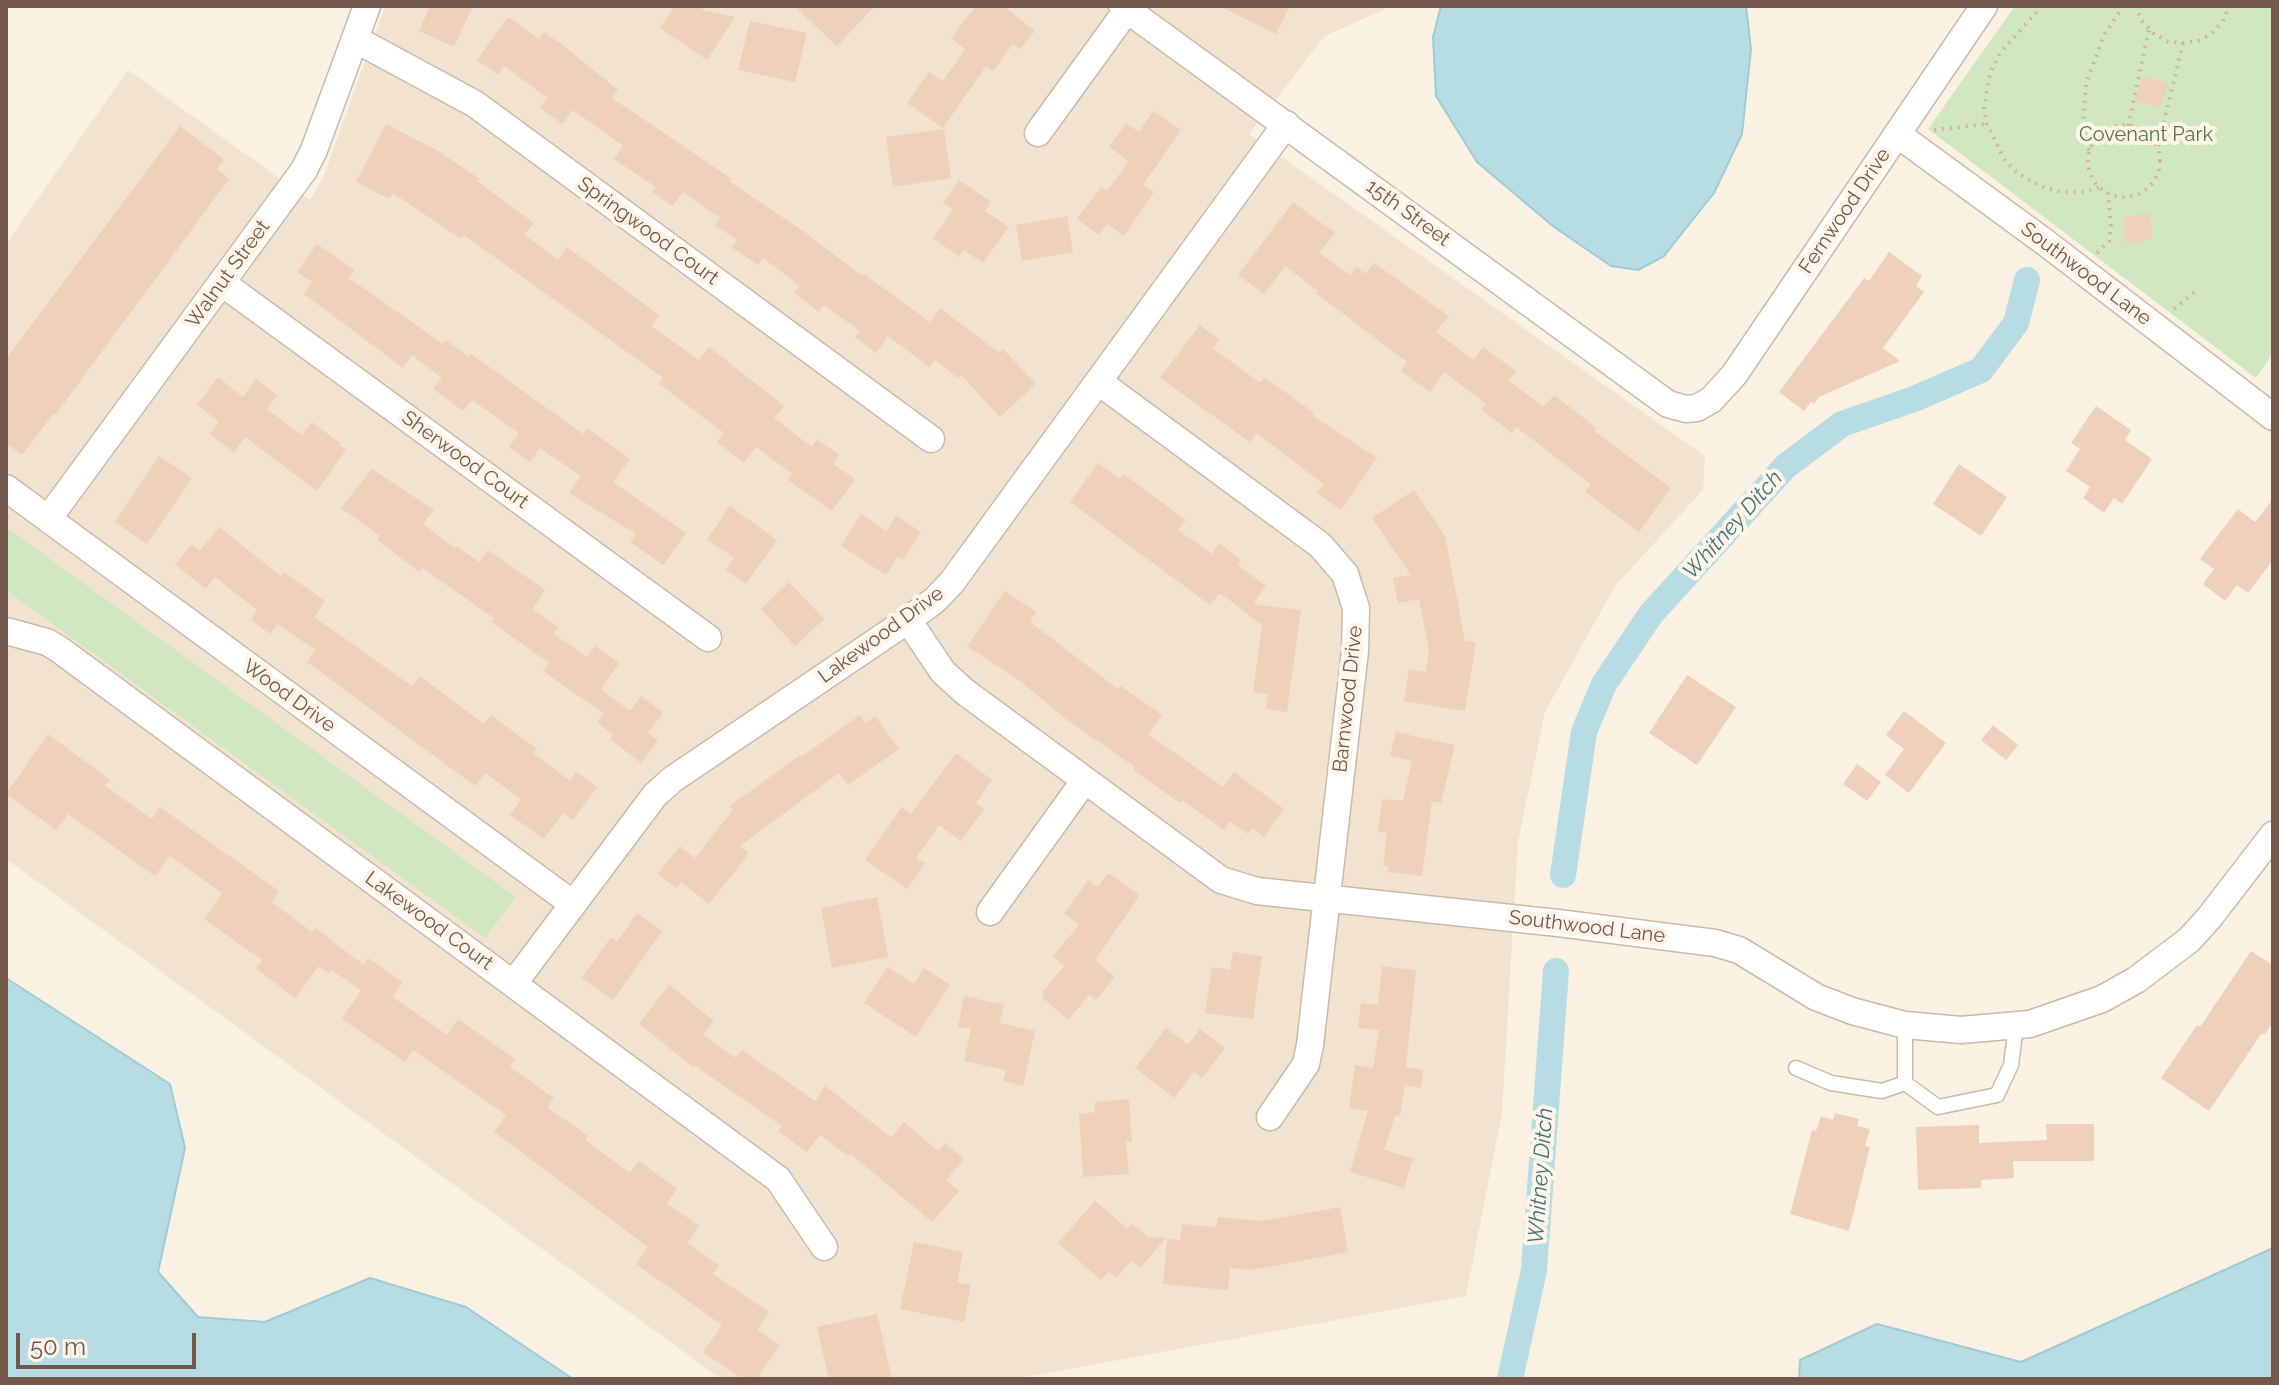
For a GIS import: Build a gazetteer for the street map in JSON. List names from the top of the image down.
{
  "streets": {
    "street": [
      "Fernwood Drive",
      "15th Street",
      "Springwood Court",
      "Walnut Street",
      "Southwood Lane",
      "Sherwood Court",
      "Lakewood Drive",
      "Wood Drive",
      "Barnwood Drive",
      "Lakewood Court"
    ]
  },
  "crossings": [
    ["Fernwood Drive", "15th Street"],
    ["Fernwood Drive", "Southwood Lane"],
    ["15th Street", "Lakewood Drive"],
    ["Springwood Court", "Walnut Street"],
    ["Walnut Street", "Sherwood Court"],
    ["Walnut Street", "Wood Drive"],
    ["Southwood Lane", "Lakewood Drive"],
    ["Southwood Lane", "Barnwood Drive"],
    ["Lakewood Drive", "Wood Drive"],
    ["Lakewood Drive", "Barnwood Drive"],
    ["Lakewood Drive", "Lakewood Court"]
  ],
  "water": ["Whitney Ditch"],
  "parks": ["Covenant Park"],
  "scale_bar": "50 m"
}
